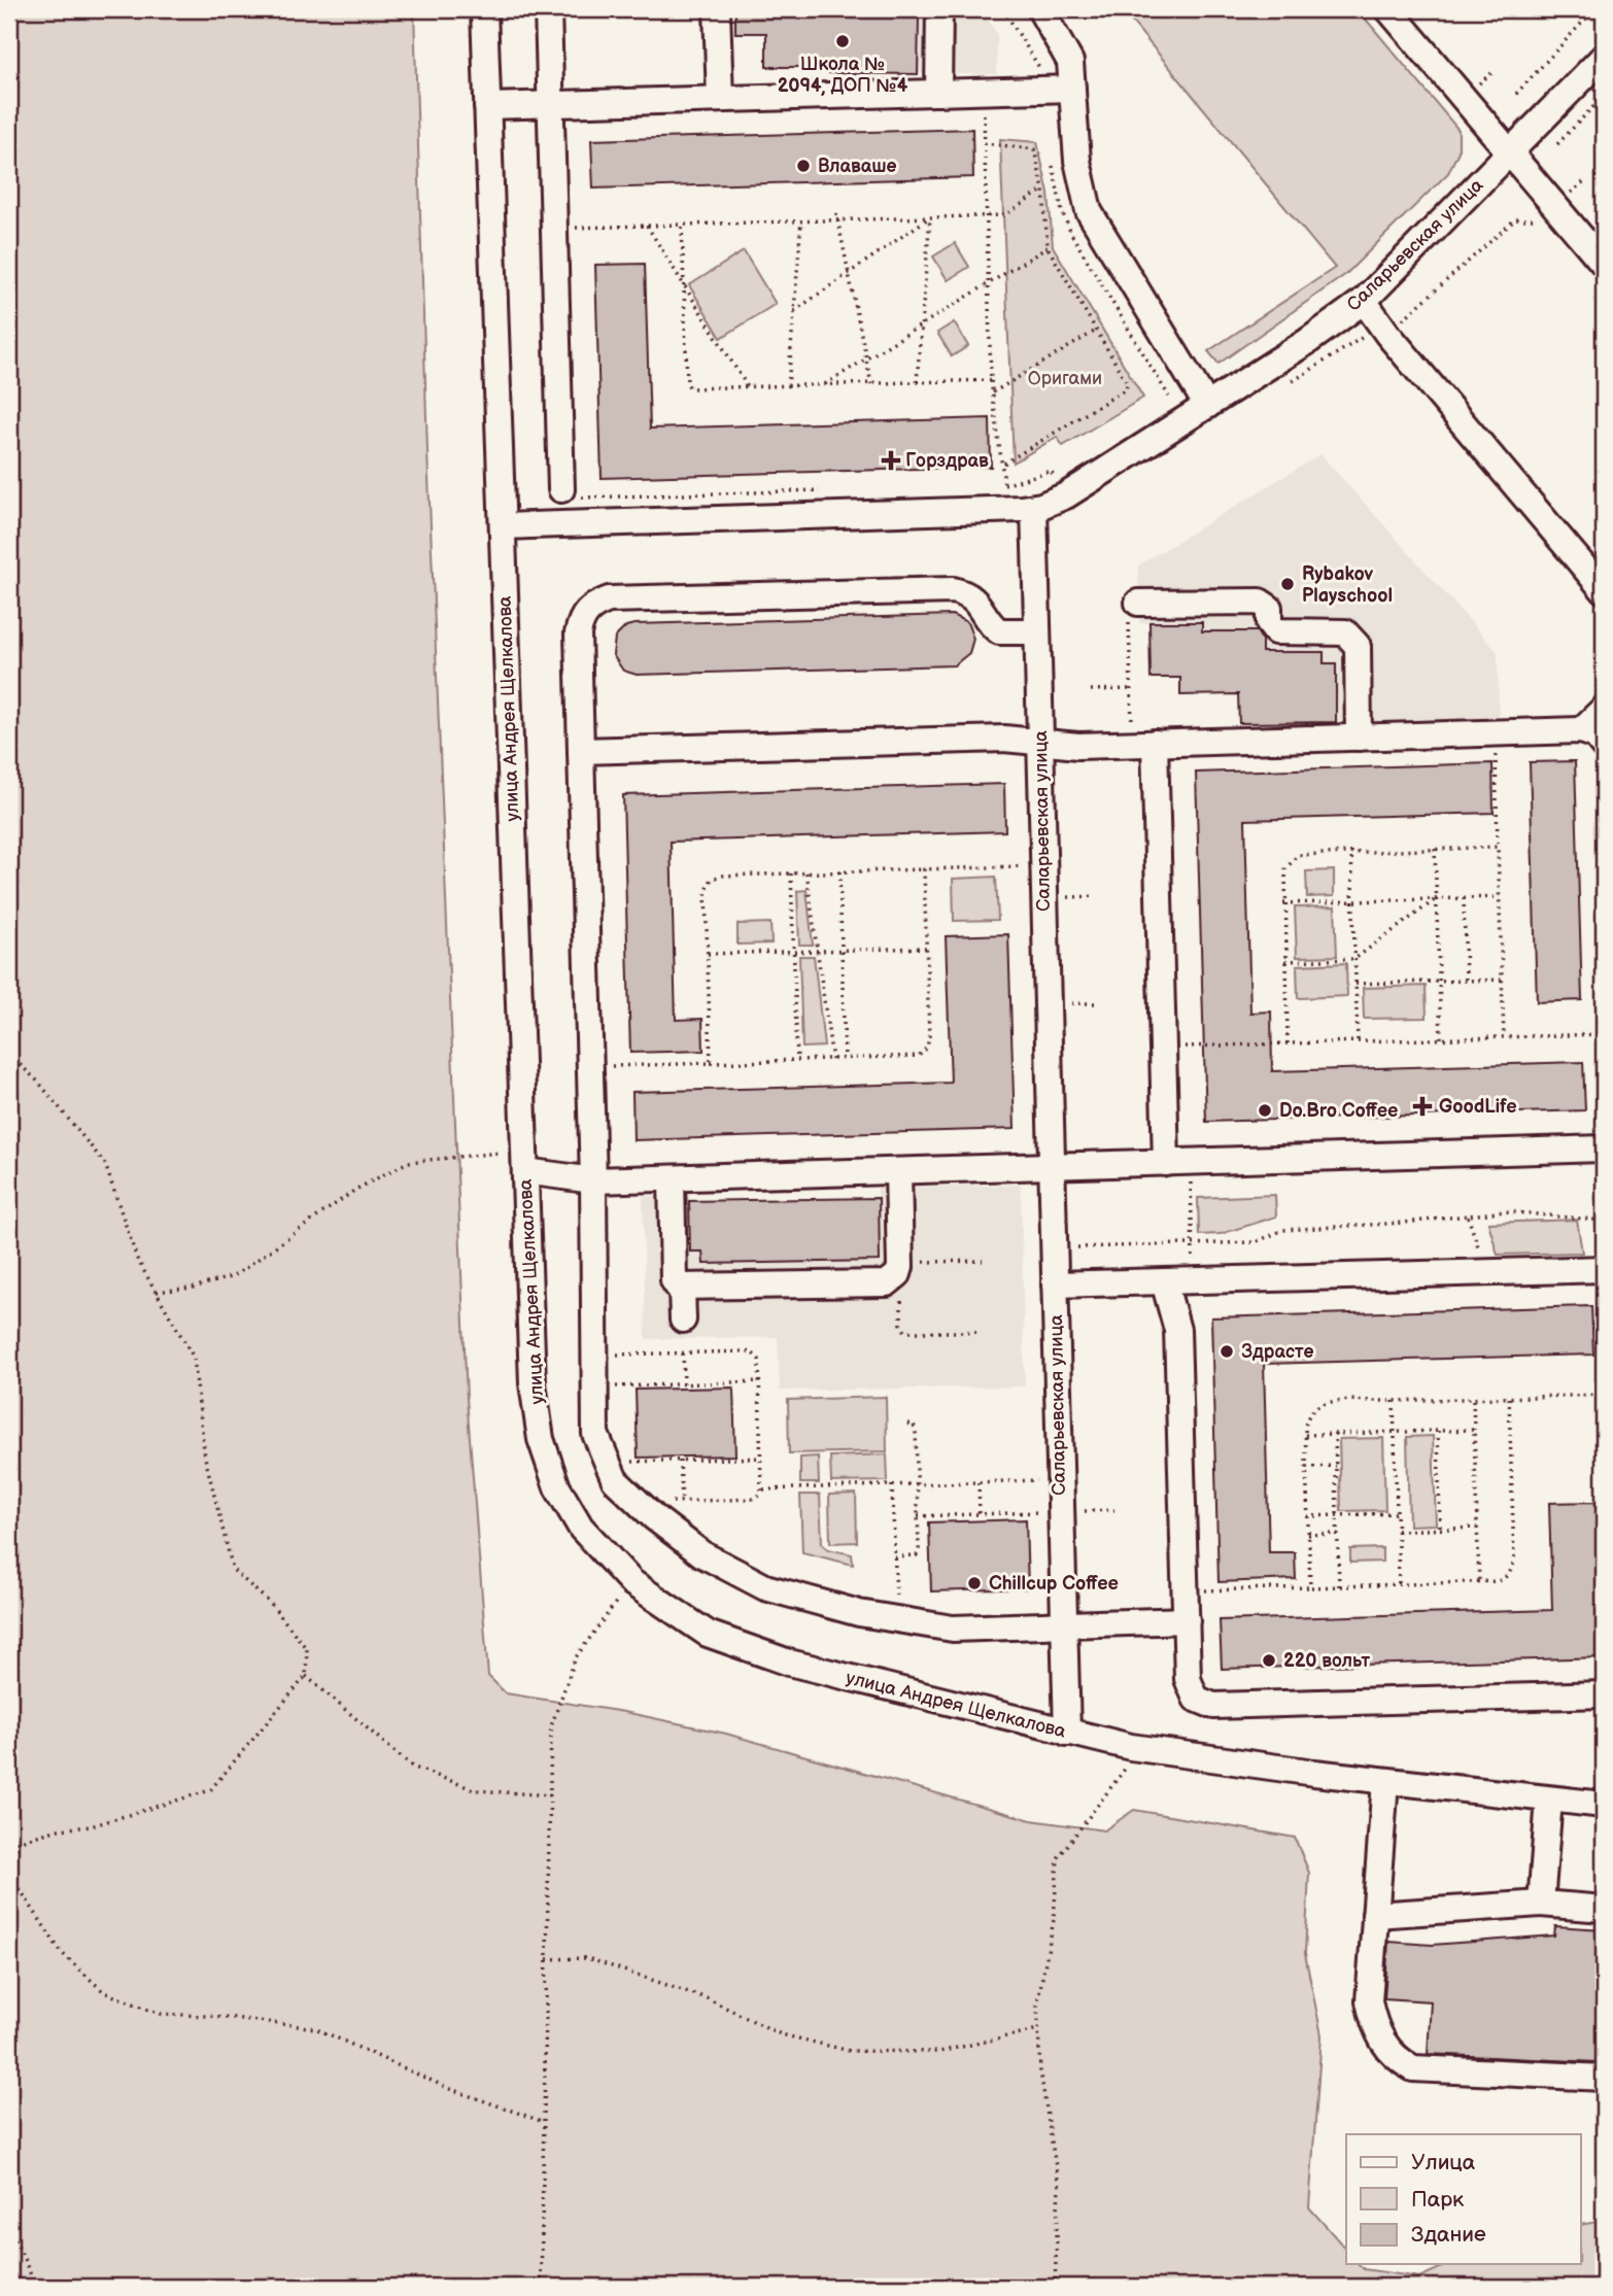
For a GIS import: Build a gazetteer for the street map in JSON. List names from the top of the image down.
{
  "streets": {
    "street": ["Саларьевская улица", "улица Андрея Щелкалова"]
  },
  "crossings": [
    ["Саларьевская улица", "улица Андрея Щелкалова"]
  ],
  "parks": ["Оригами"],
  "places": {
    "other": [
      "Школа № 2094, ДОП №4",
      "Влаваше",
      "Rybakov Playschool",
      "Do.Bro Coffee",
      "Здрасте",
      "Chillcup Coffee",
      "220 вольт"
    ],
    "health": ["Горздрав", "GoodLife"]
  },
  "legend": ["Улица", "Парк", "Здание"]
}
